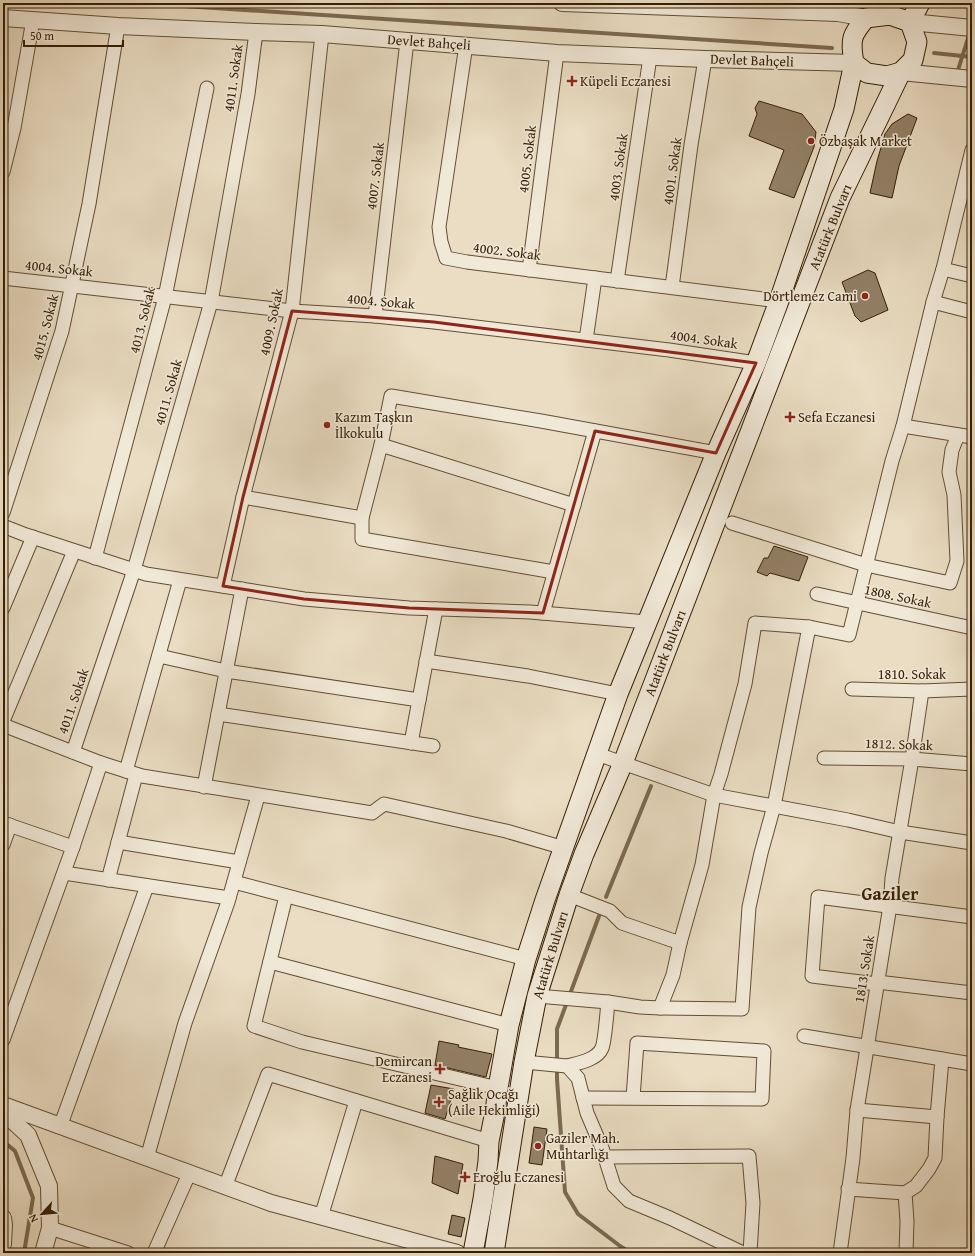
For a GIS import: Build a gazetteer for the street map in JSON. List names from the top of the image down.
{
  "streets": {
    "main road": ["Atatürk Bulvarı"],
    "street": [
      "Devlet Bahçeli",
      "4011. Sokak",
      "4005. Sokak",
      "4003. Sokak",
      "4001. Sokak",
      "4007. Sokak",
      "4002. Sokak",
      "4004. Sokak",
      "4013. Sokak",
      "4009. Sokak",
      "4015. Sokak",
      "1808. Sokak",
      "1810. Sokak",
      "1812. Sokak",
      "1813. Sokak"
    ]
  },
  "crossings": [
    ["Devlet Bahçeli", "4011. Sokak"],
    ["Devlet Bahçeli", "4005. Sokak"],
    ["Devlet Bahçeli", "4003. Sokak"],
    ["Devlet Bahçeli", "4001. Sokak"],
    ["Devlet Bahçeli", "4007. Sokak"],
    ["Devlet Bahçeli", "Atatürk Bulvarı"],
    ["Devlet Bahçeli", "4002. Sokak"],
    ["Devlet Bahçeli", "4009. Sokak"],
    ["Devlet Bahçeli", "4015. Sokak"],
    ["4011. Sokak", "4004. Sokak"],
    ["4005. Sokak", "4002. Sokak"],
    ["4003. Sokak", "4002. Sokak"],
    ["4001. Sokak", "4002. Sokak"],
    ["4007. Sokak", "4004. Sokak"],
    ["Atatürk Bulvarı", "4002. Sokak"],
    ["Atatürk Bulvarı", "4004. Sokak"],
    ["4004. Sokak", "4013. Sokak"],
    ["4004. Sokak", "4009. Sokak"],
    ["4004. Sokak", "4015. Sokak"],
    ["1810. Sokak", "1813. Sokak"],
    ["1812. Sokak", "1813. Sokak"]
  ],
  "districts": ["Gaziler"],
  "places": {
    "health": [
      "Küpeli Eczanesi",
      "Sefa Eczanesi",
      "Demircan Eczanesi",
      "Sağlık Ocağı (Aile Hekimliği)",
      "Eroğlu Eczanesi"
    ],
    "other": [
      "Özbaşak Market",
      "Dörtlemez Cami",
      "Kazım Taşkın İlkokulu",
      "Gaziler Mah. Muhtarlığı"
    ]
  },
  "scale_bar": "50 m",
  "north": "bottom left"
}
